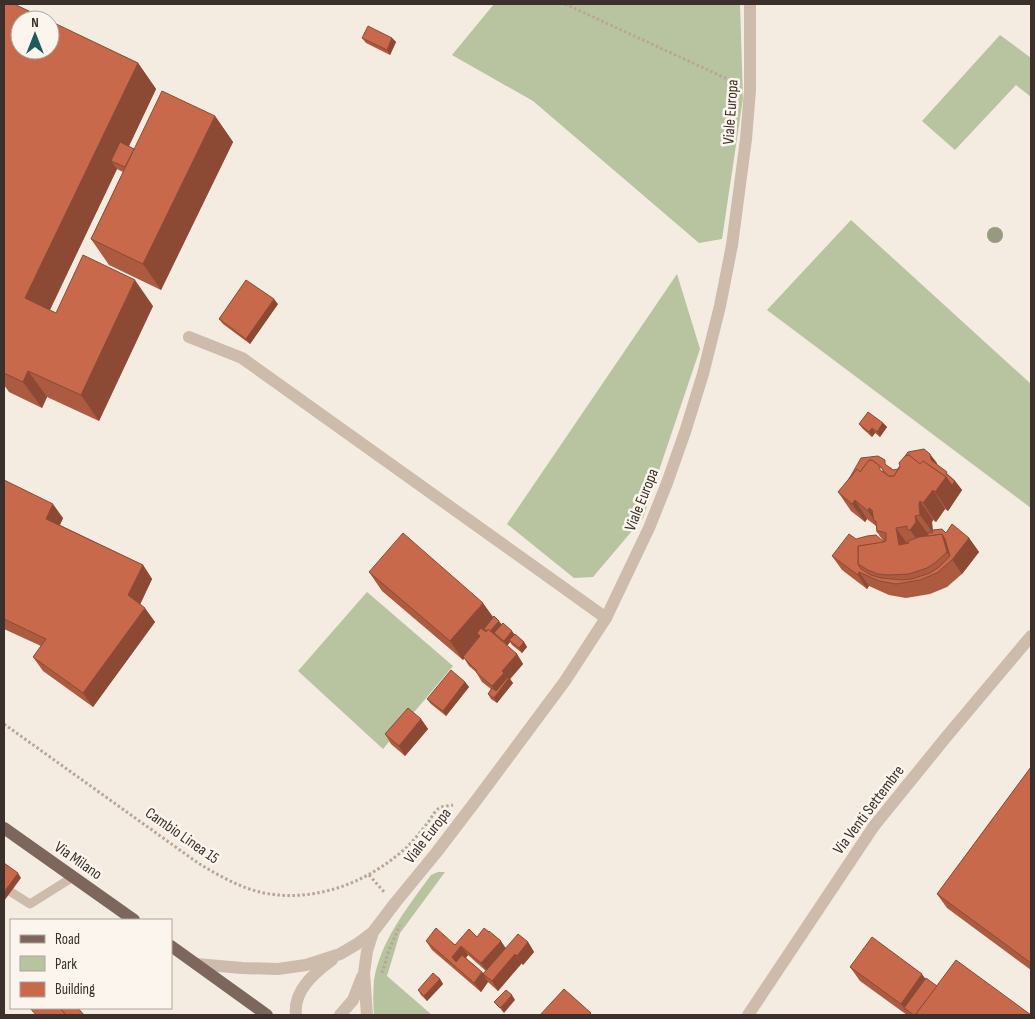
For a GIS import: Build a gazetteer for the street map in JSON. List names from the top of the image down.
{
  "streets": {
    "main road": ["Via Milano"],
    "street": ["Viale Europa", "Via Venti Settembre"],
    "path": ["Cambio Linea 15"]
  },
  "crossings": [
    ["Viale Europa", "Cambio Linea 15"]
  ],
  "legend": ["Road", "Park", "Building"],
  "north": "top"
}
